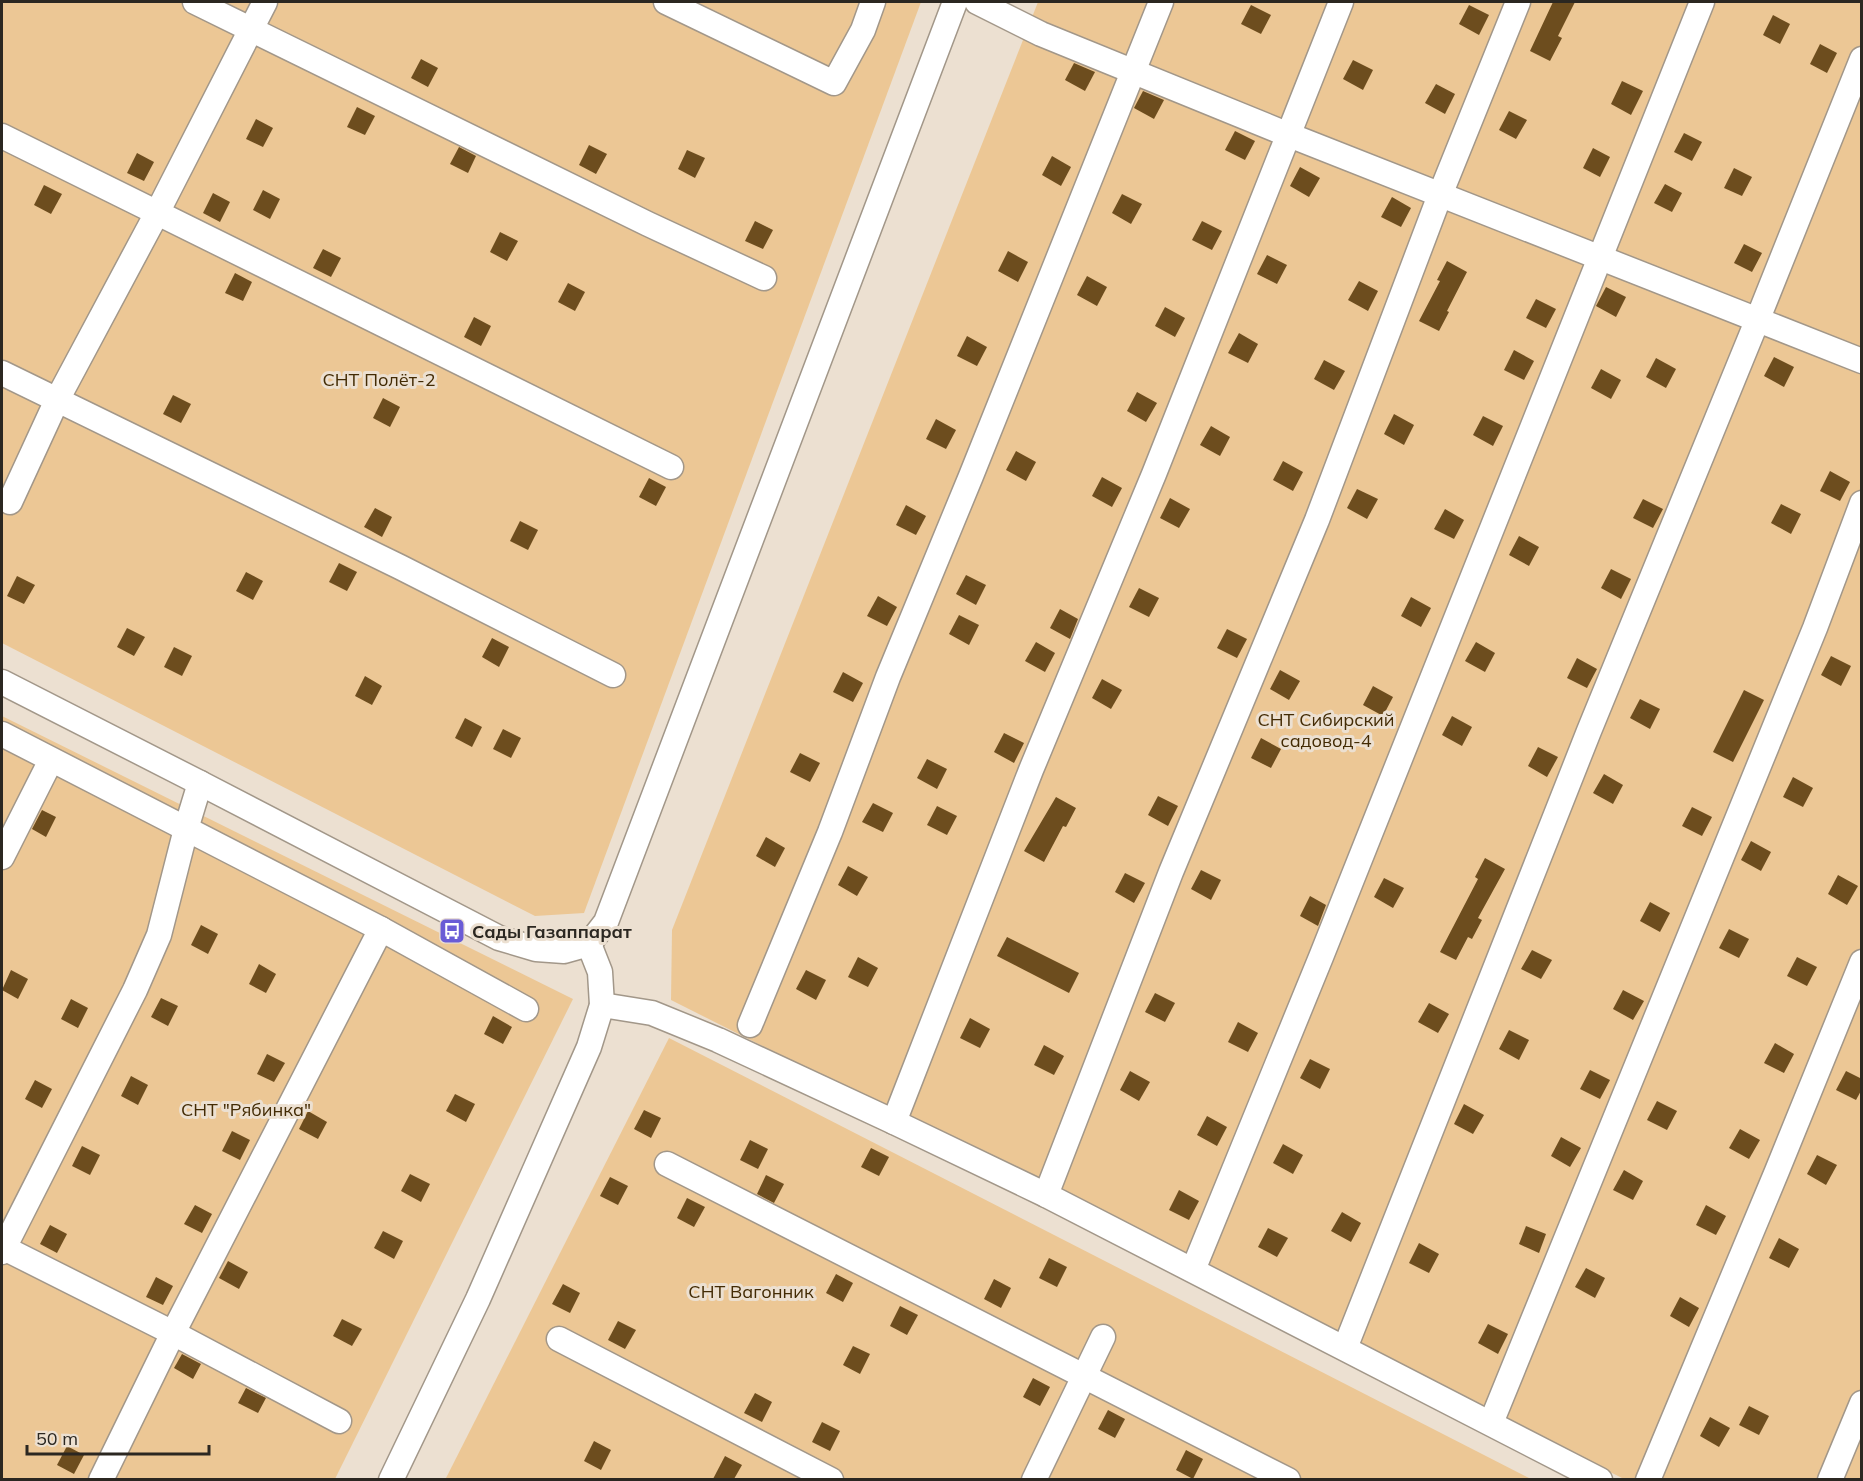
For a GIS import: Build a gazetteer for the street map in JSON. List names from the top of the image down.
{
  "parks": [
    "СНТ Полёт-2",
    "СНТ Сибирский садовод-4",
    "СНТ \"Рябинка\"",
    "СНТ Вагонник"
  ],
  "places": {
    "bus stop": ["Сады Газаппарат"]
  },
  "scale_bar": "50 m"
}
